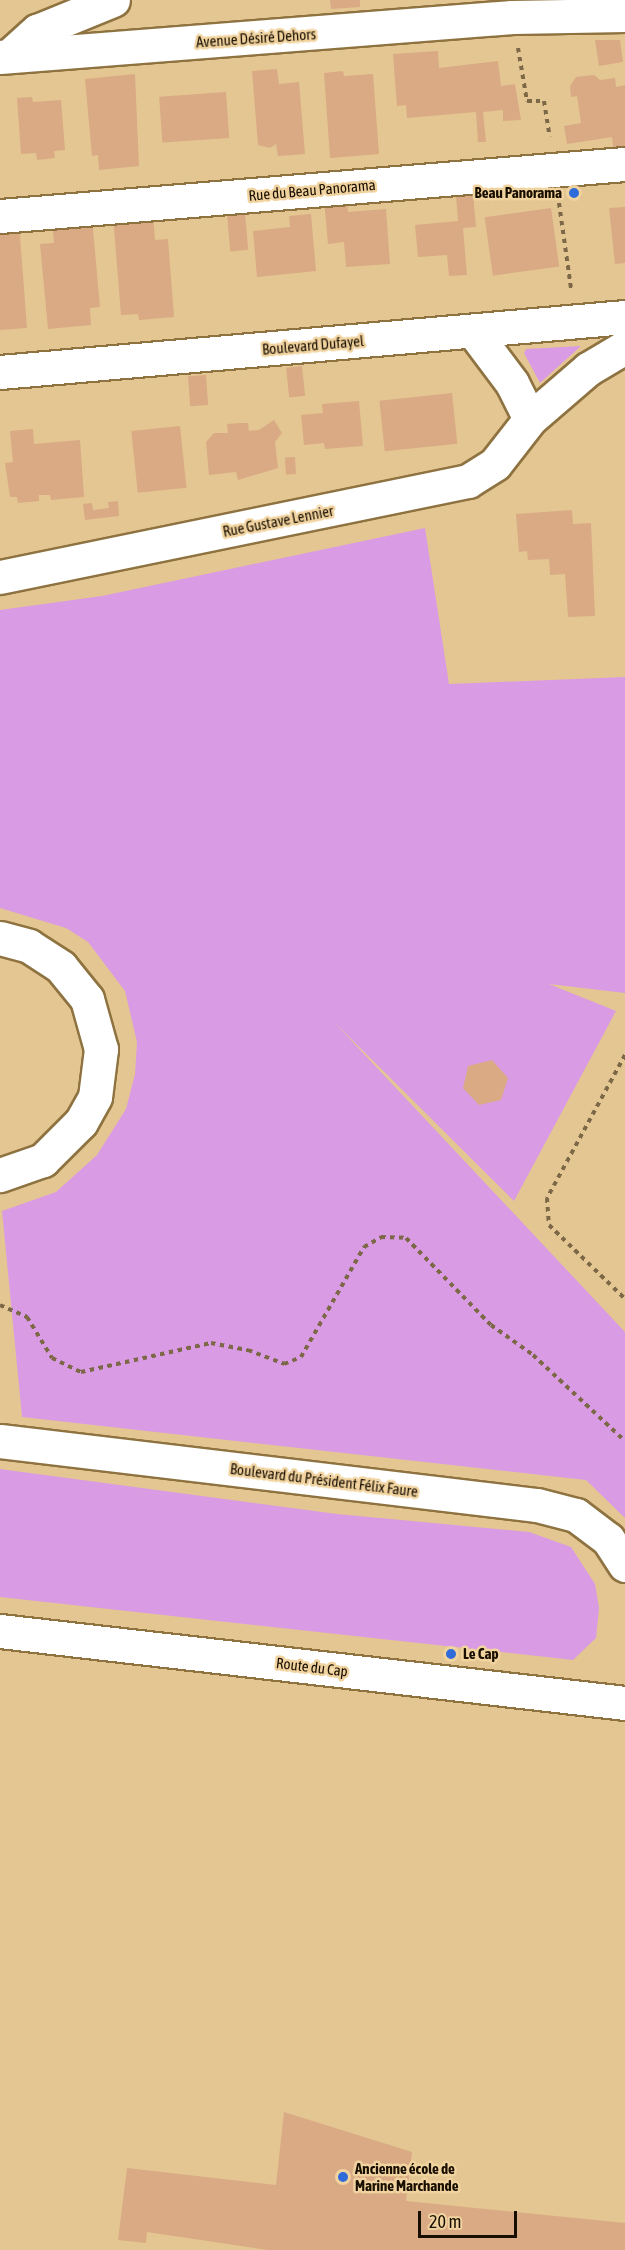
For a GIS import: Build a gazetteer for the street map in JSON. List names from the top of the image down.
{
  "streets": {
    "street": [
      "Avenue Désiré Dehors",
      "Rue du Beau Panorama",
      "Boulevard Dufayel",
      "Rue Gustave Lennier",
      "Boulevard du Président Félix Faure",
      "Route du Cap"
    ]
  },
  "places": ["Beau Panorama", "Le Cap", "Ancienne école de Marine Marchande"],
  "scale_bar": "20 m"
}
